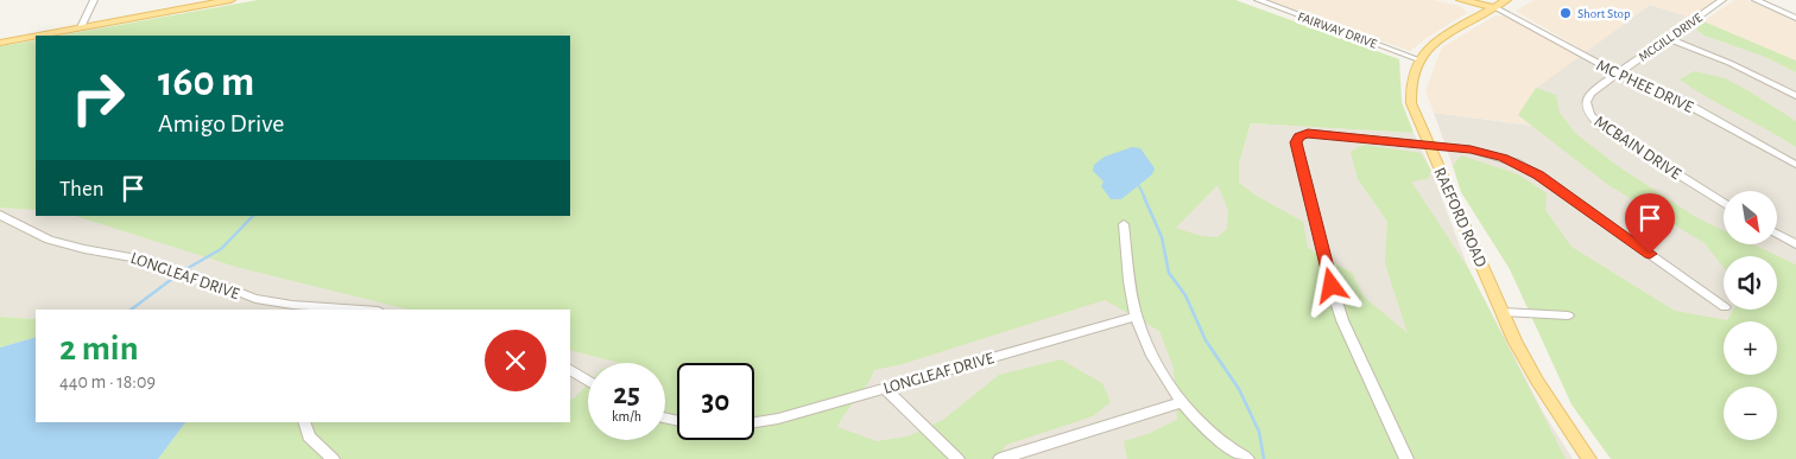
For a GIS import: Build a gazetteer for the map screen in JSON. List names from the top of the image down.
{
  "streets": {
    "main road": ["RAEFORD ROAD"],
    "street": [
      "FAIRWAY DRIVE",
      "MCGILL DRIVE",
      "MC PHEE DRIVE",
      "MCBAIN DRIVE",
      "LONGLEAF DRIVE"
    ]
  },
  "crossings": [
    ["FAIRWAY DRIVE", "RAEFORD ROAD"],
    ["MCGILL DRIVE", "MC PHEE DRIVE"],
    ["MCGILL DRIVE", "MCBAIN DRIVE"],
    ["MC PHEE DRIVE", "MCBAIN DRIVE"]
  ],
  "places": ["Short Stop"],
  "north": "bottom right",
  "page": {
    "turn": ["160 m", "Amigo Drive"],
    "then": "Then",
    "map_buttons": ["+", "−"],
    "heading": ["2 min", "440 m · 18:09"],
    "speed": "25 km/h",
    "limit": "30"
  }
}
